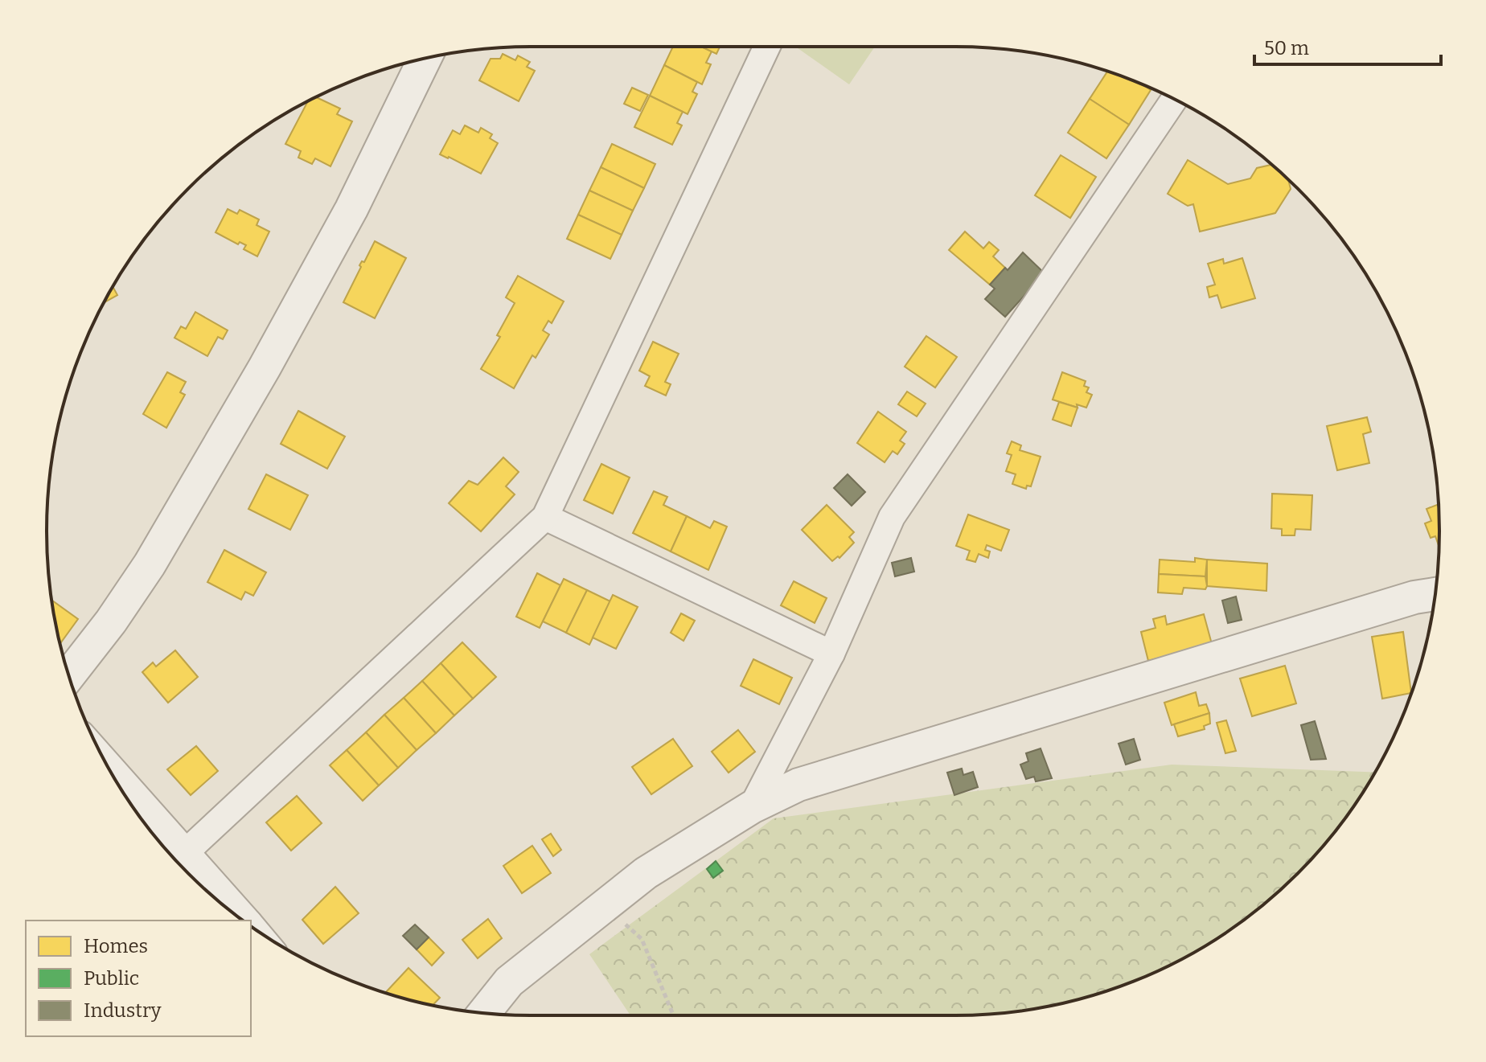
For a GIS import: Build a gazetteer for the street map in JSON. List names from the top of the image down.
{
  "legend": ["Homes", "Public", "Industry"],
  "scale_bar": "50 m"
}
